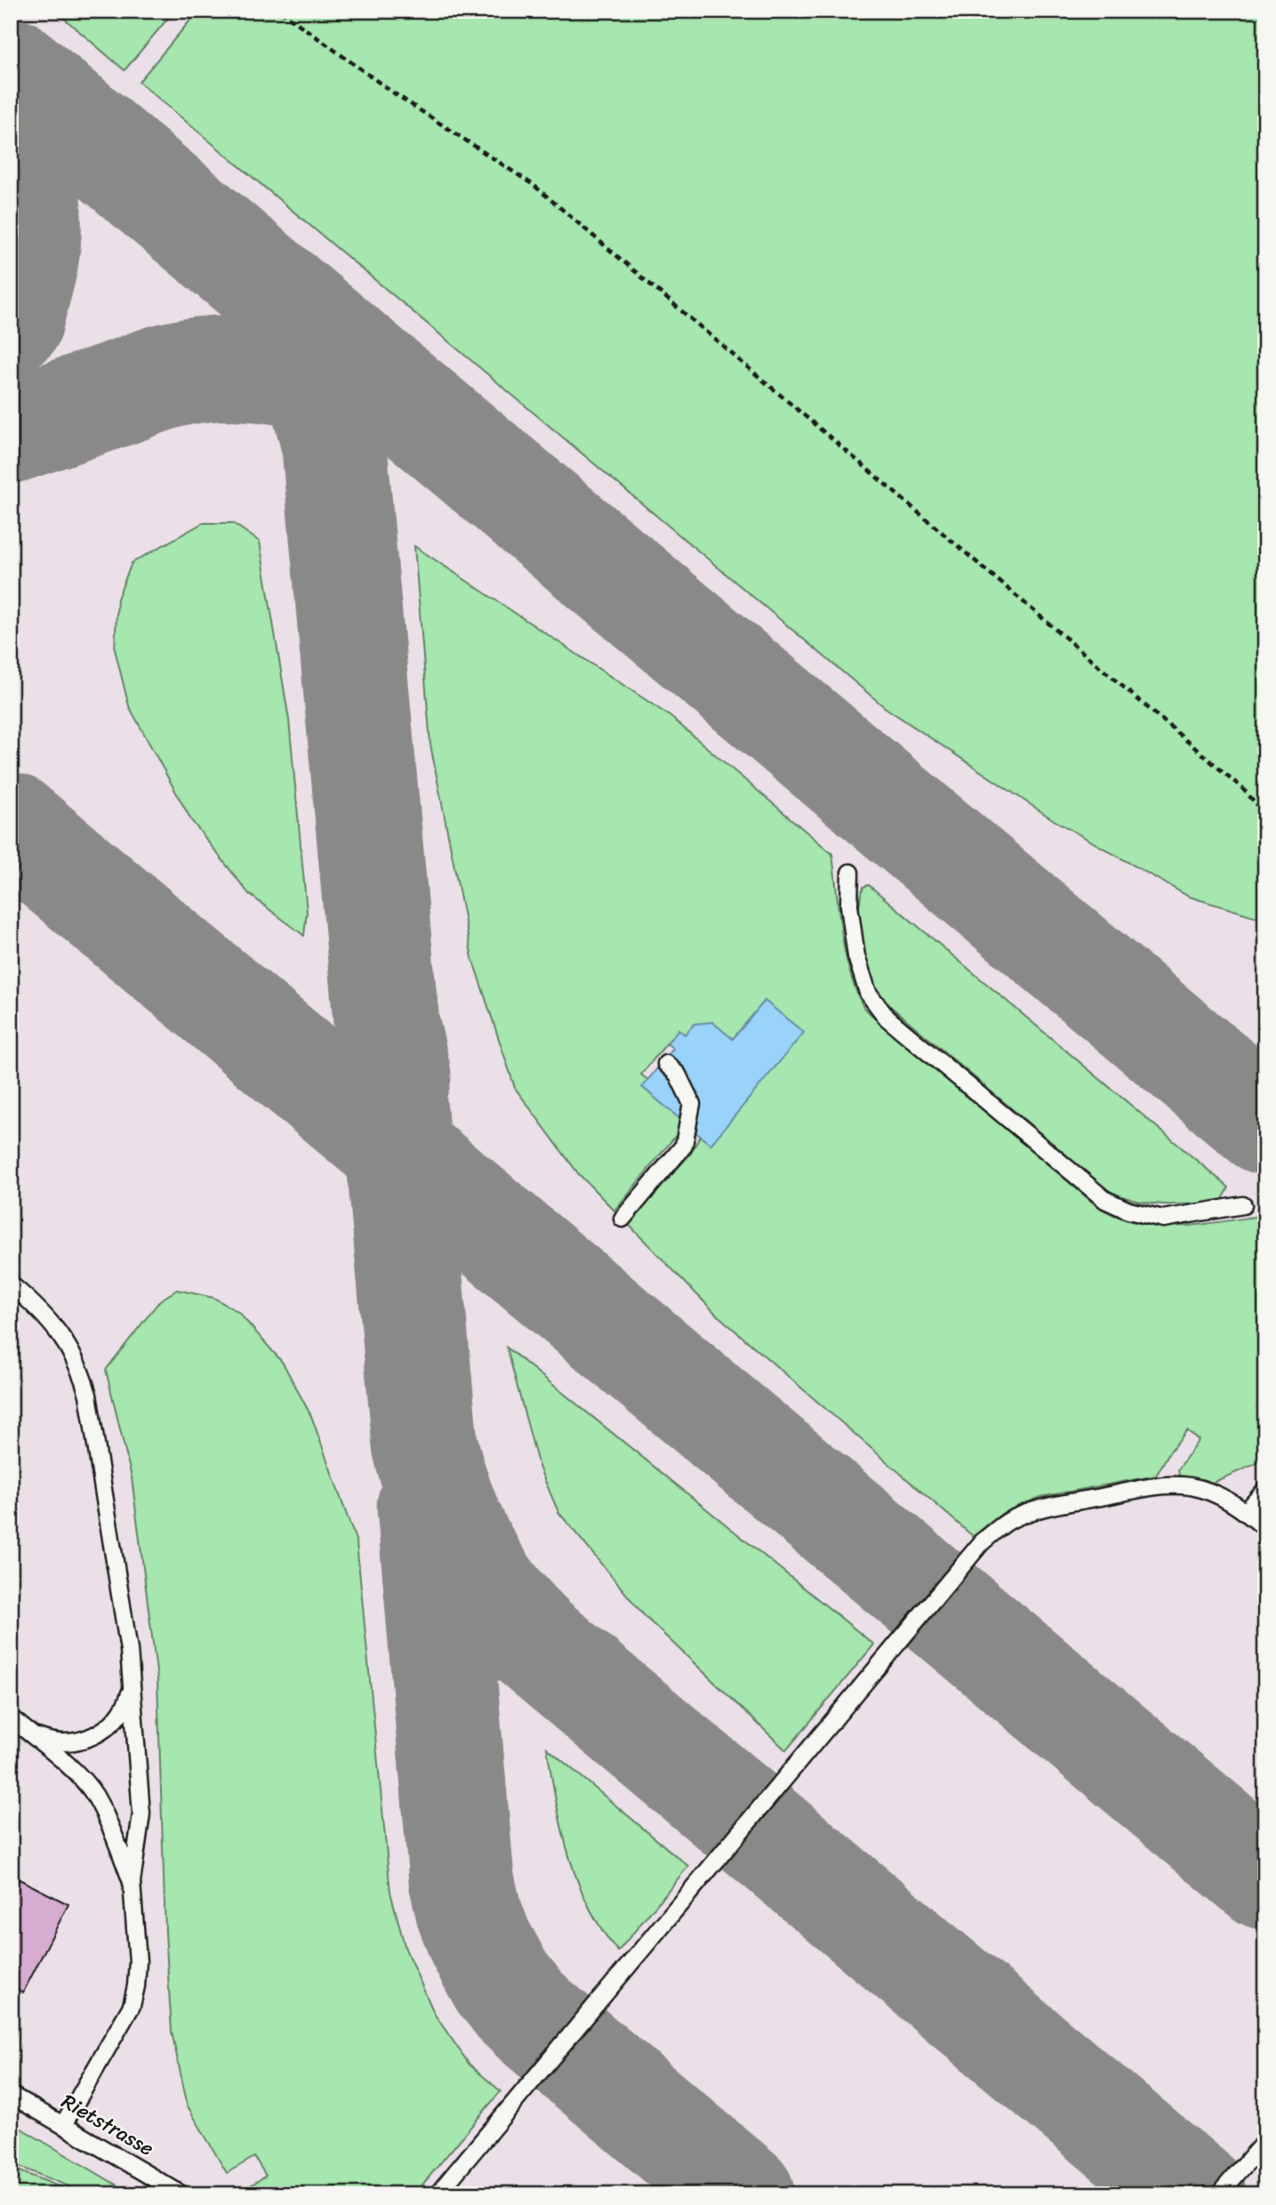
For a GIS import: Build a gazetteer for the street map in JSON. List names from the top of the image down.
{
  "streets": {
    "lane": ["Rietstrasse"]
  }
}
